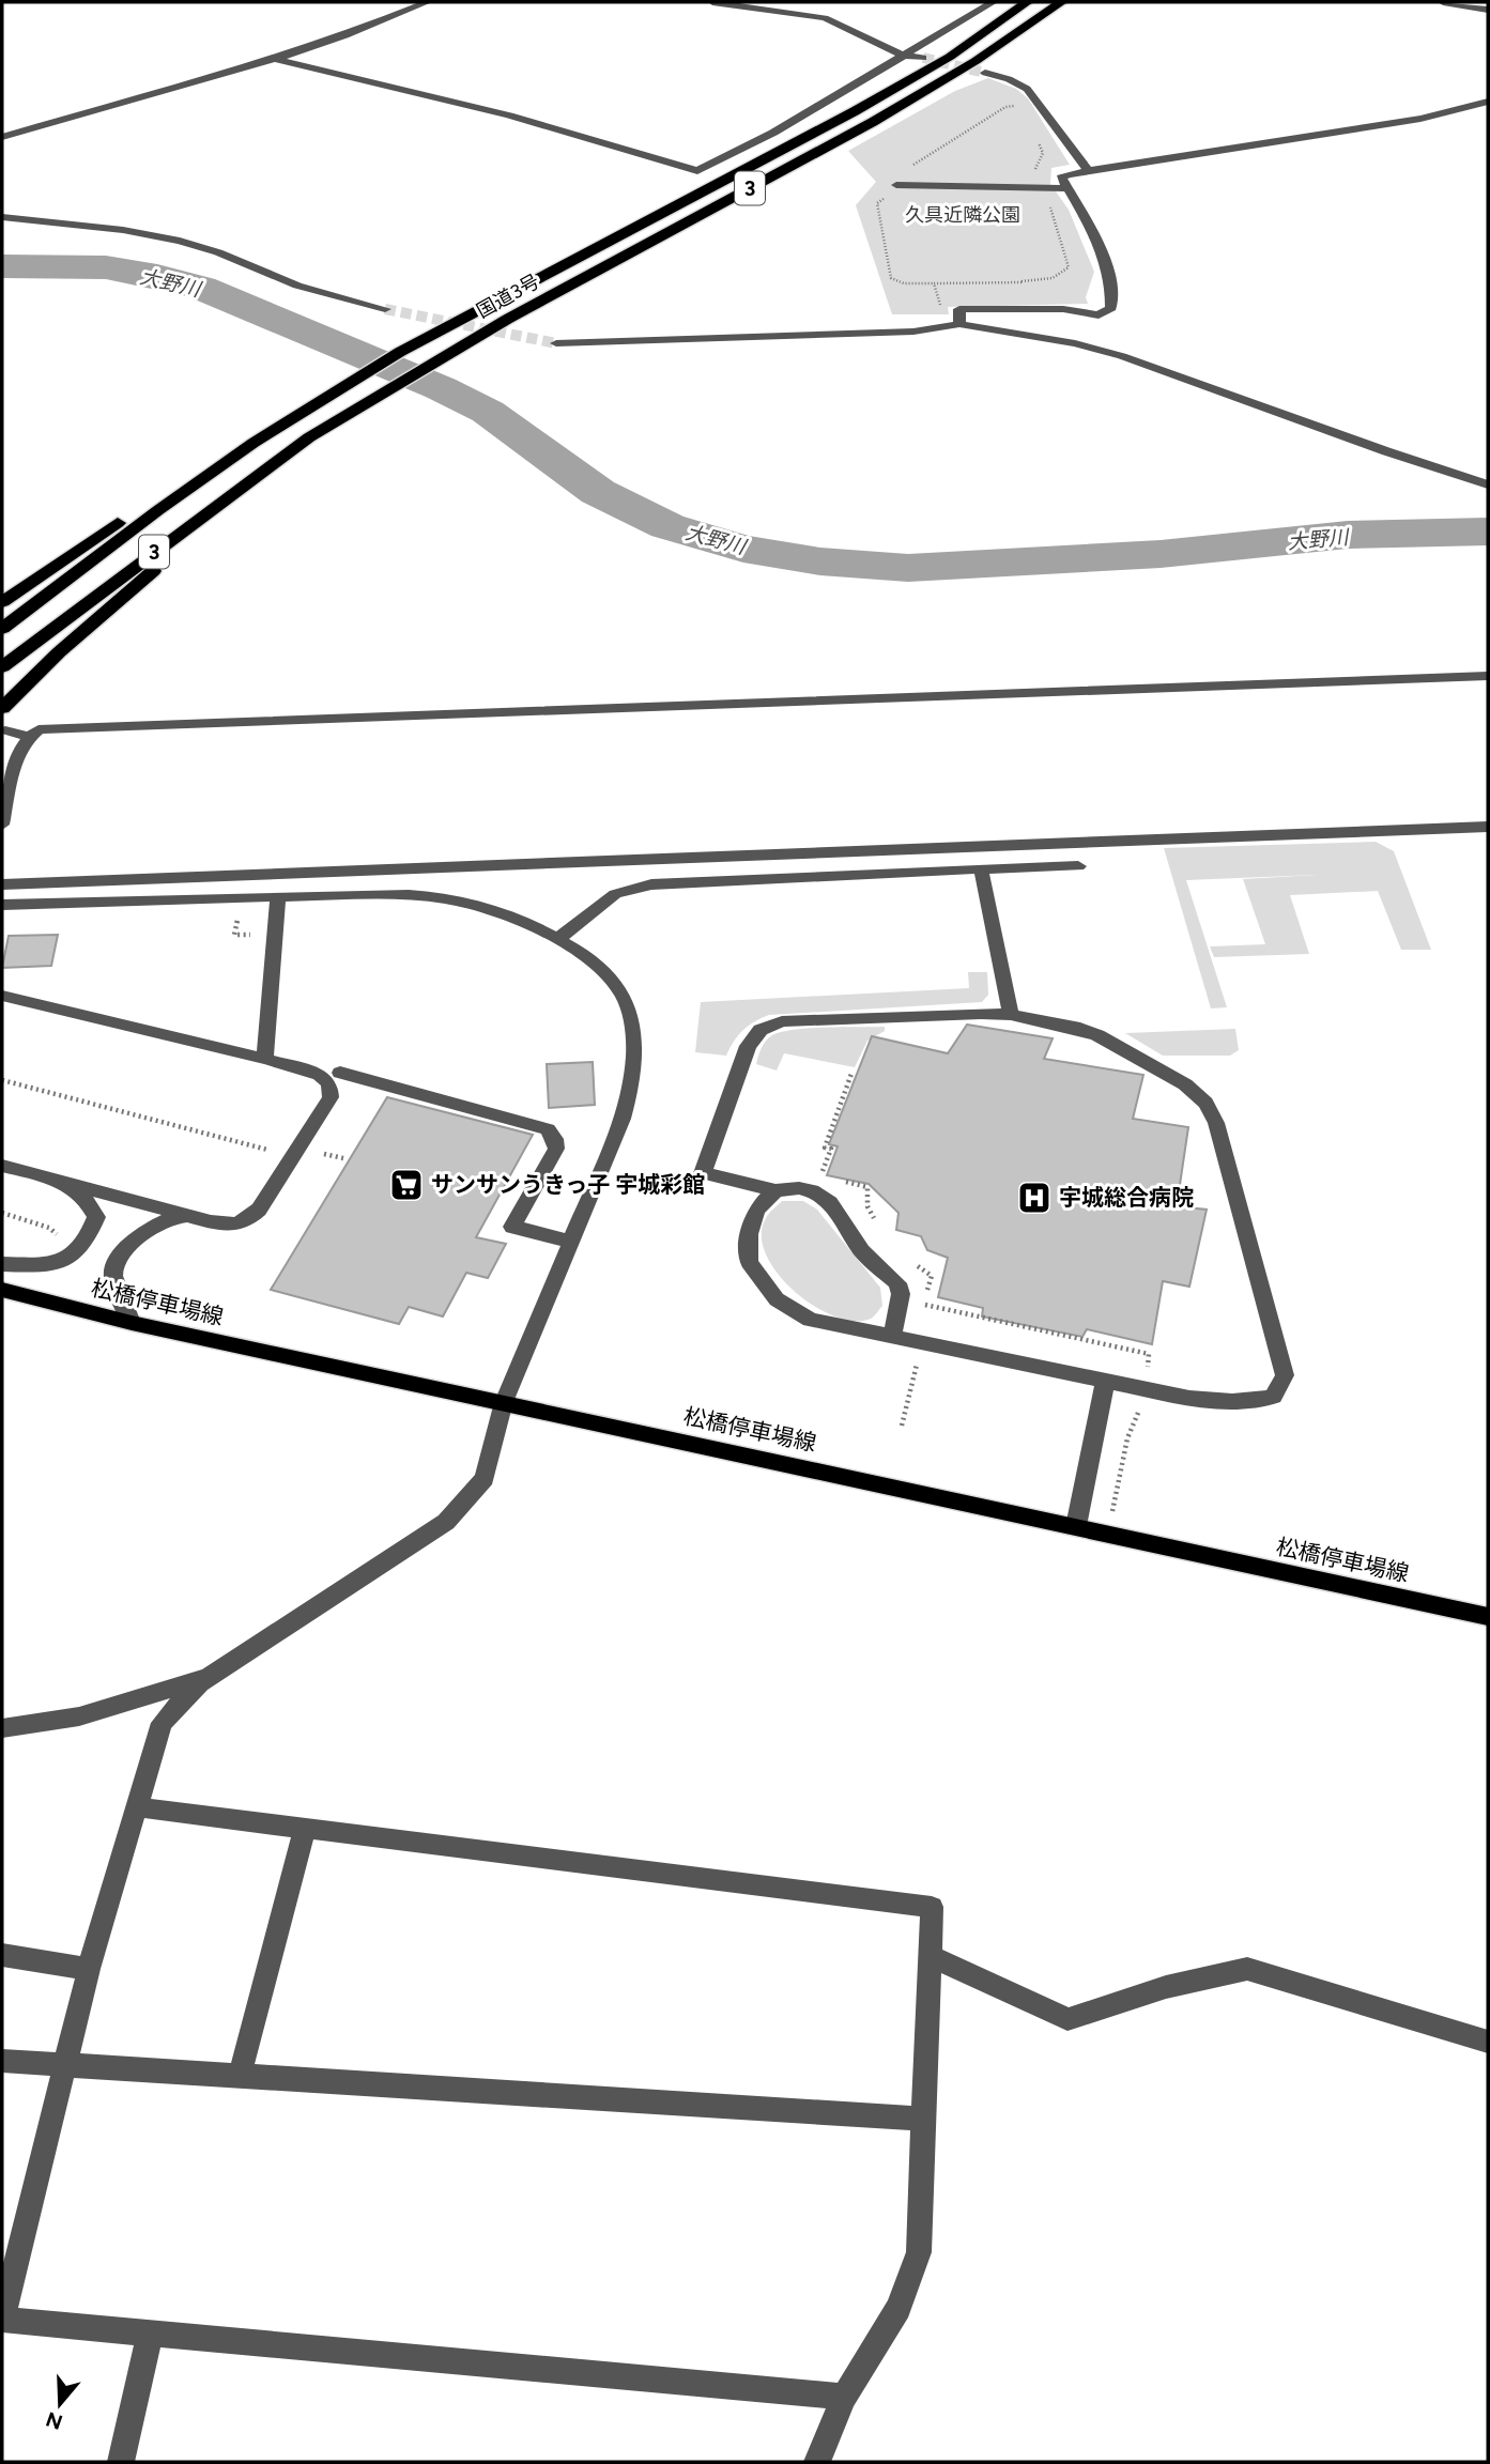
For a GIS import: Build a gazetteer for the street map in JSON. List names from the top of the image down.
{
  "streets": {
    "highway": ["3", "国道3号"],
    "main road": ["松橋停車場線"]
  },
  "crossings": [
    ["3", "国道3号"]
  ],
  "water": ["大野川"],
  "parks": ["久具近隣公園"],
  "places": {
    "supermarket": ["サンサンうきっ子 宇城彩館"],
    "hospital": ["宇城総合病院"]
  },
  "north": "bottom"
}
